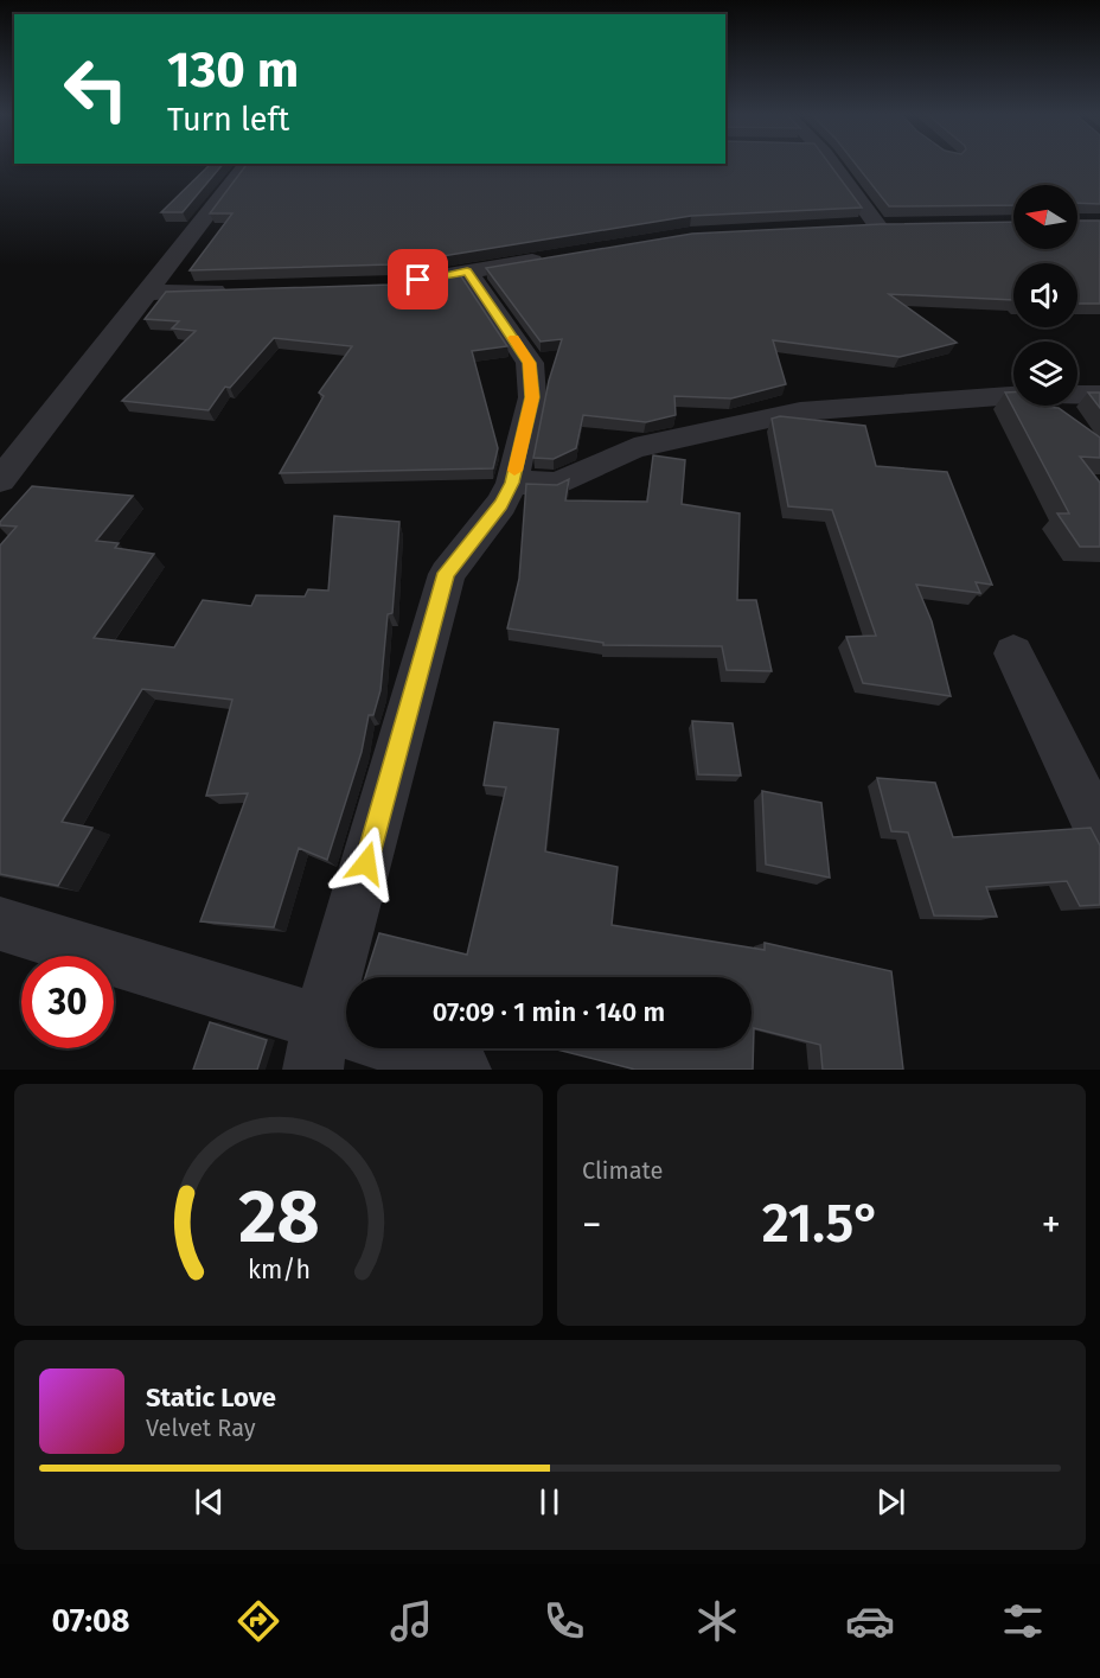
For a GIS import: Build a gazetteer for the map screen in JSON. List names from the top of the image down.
{
  "north": "left",
  "page": {
    "turn": ["130 m", "Turn left"],
    "limit": "30",
    "trip": "07:09 · 1 min · 140 m",
    "tile": "Climate",
    "heat": ["−", "21.5°", "+"],
    "song": ["Static Love", "Velvet Ray"],
    "tabs": "07:08",
    "gauge": ["28", "km/h"]
  }
}
